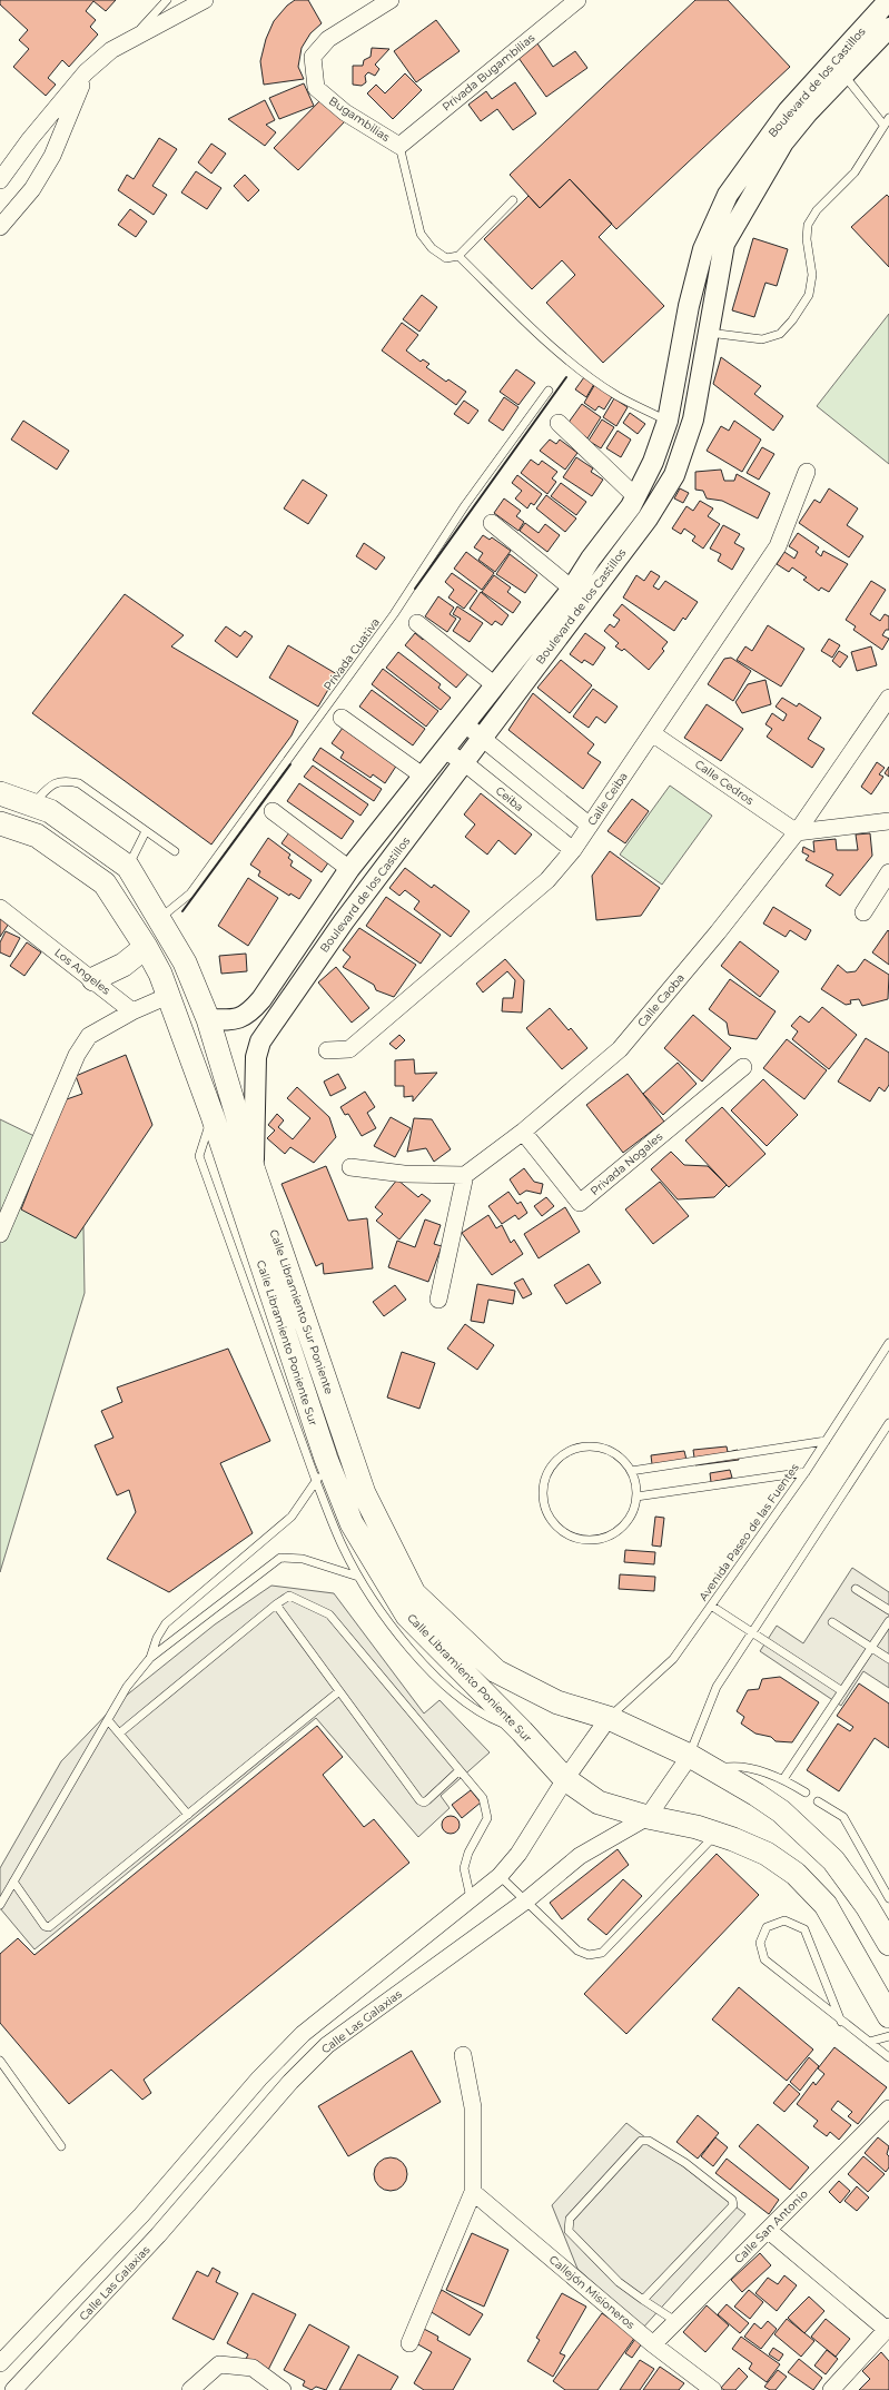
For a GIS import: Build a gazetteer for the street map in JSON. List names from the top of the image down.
{
  "streets": {
    "main road": ["Calle Libramiento Sur Poniente", "Calle Libramiento Poniente Sur"],
    "street": [
      "Privada Bugambilias",
      "Boulevard de los Castillos",
      "Bugambilias",
      "Calle Cedros",
      "Ceiba",
      "Calle Ceiba",
      "Los Angeles",
      "Calle Caoba",
      "Privada Nogales",
      "Calle Las Galaxias",
      "Calle San Antonio",
      "Callejón Misioneros"
    ],
    "lane": ["Privada Cuativa", "Avenida Paseo de las Fuentes"]
  },
  "crossings": [
    ["Privada Bugambilias", "Bugambilias"],
    ["Boulevard de los Castillos", "Ceiba"],
    ["Boulevard de los Castillos", "Calle Libramiento Sur Poniente"],
    ["Privada Cuativa", "Calle Libramiento Sur Poniente"],
    ["Calle Cedros", "Calle Ceiba"],
    ["Calle Cedros", "Calle Caoba"],
    ["Ceiba", "Calle Ceiba"],
    ["Calle Caoba", "Privada Nogales"],
    ["Calle Libramiento Sur Poniente", "Avenida Paseo de las Fuentes"],
    ["Calle Libramiento Sur Poniente", "Calle Las Galaxias"],
    ["Calle Libramiento Poniente Sur", "Calle Las Galaxias"],
    ["Calle San Antonio", "Callejón Misioneros"]
  ]
}
